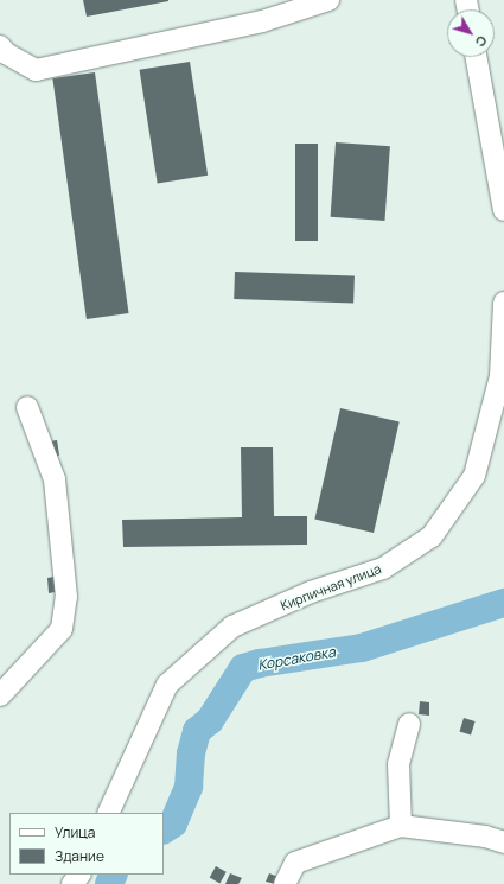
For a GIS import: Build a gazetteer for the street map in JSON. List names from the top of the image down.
{
  "streets": {
    "street": ["Кирпичная улица"]
  },
  "water": ["Корсаковка"],
  "legend": ["Улица", "Здание"],
  "north": "bottom right"
}
